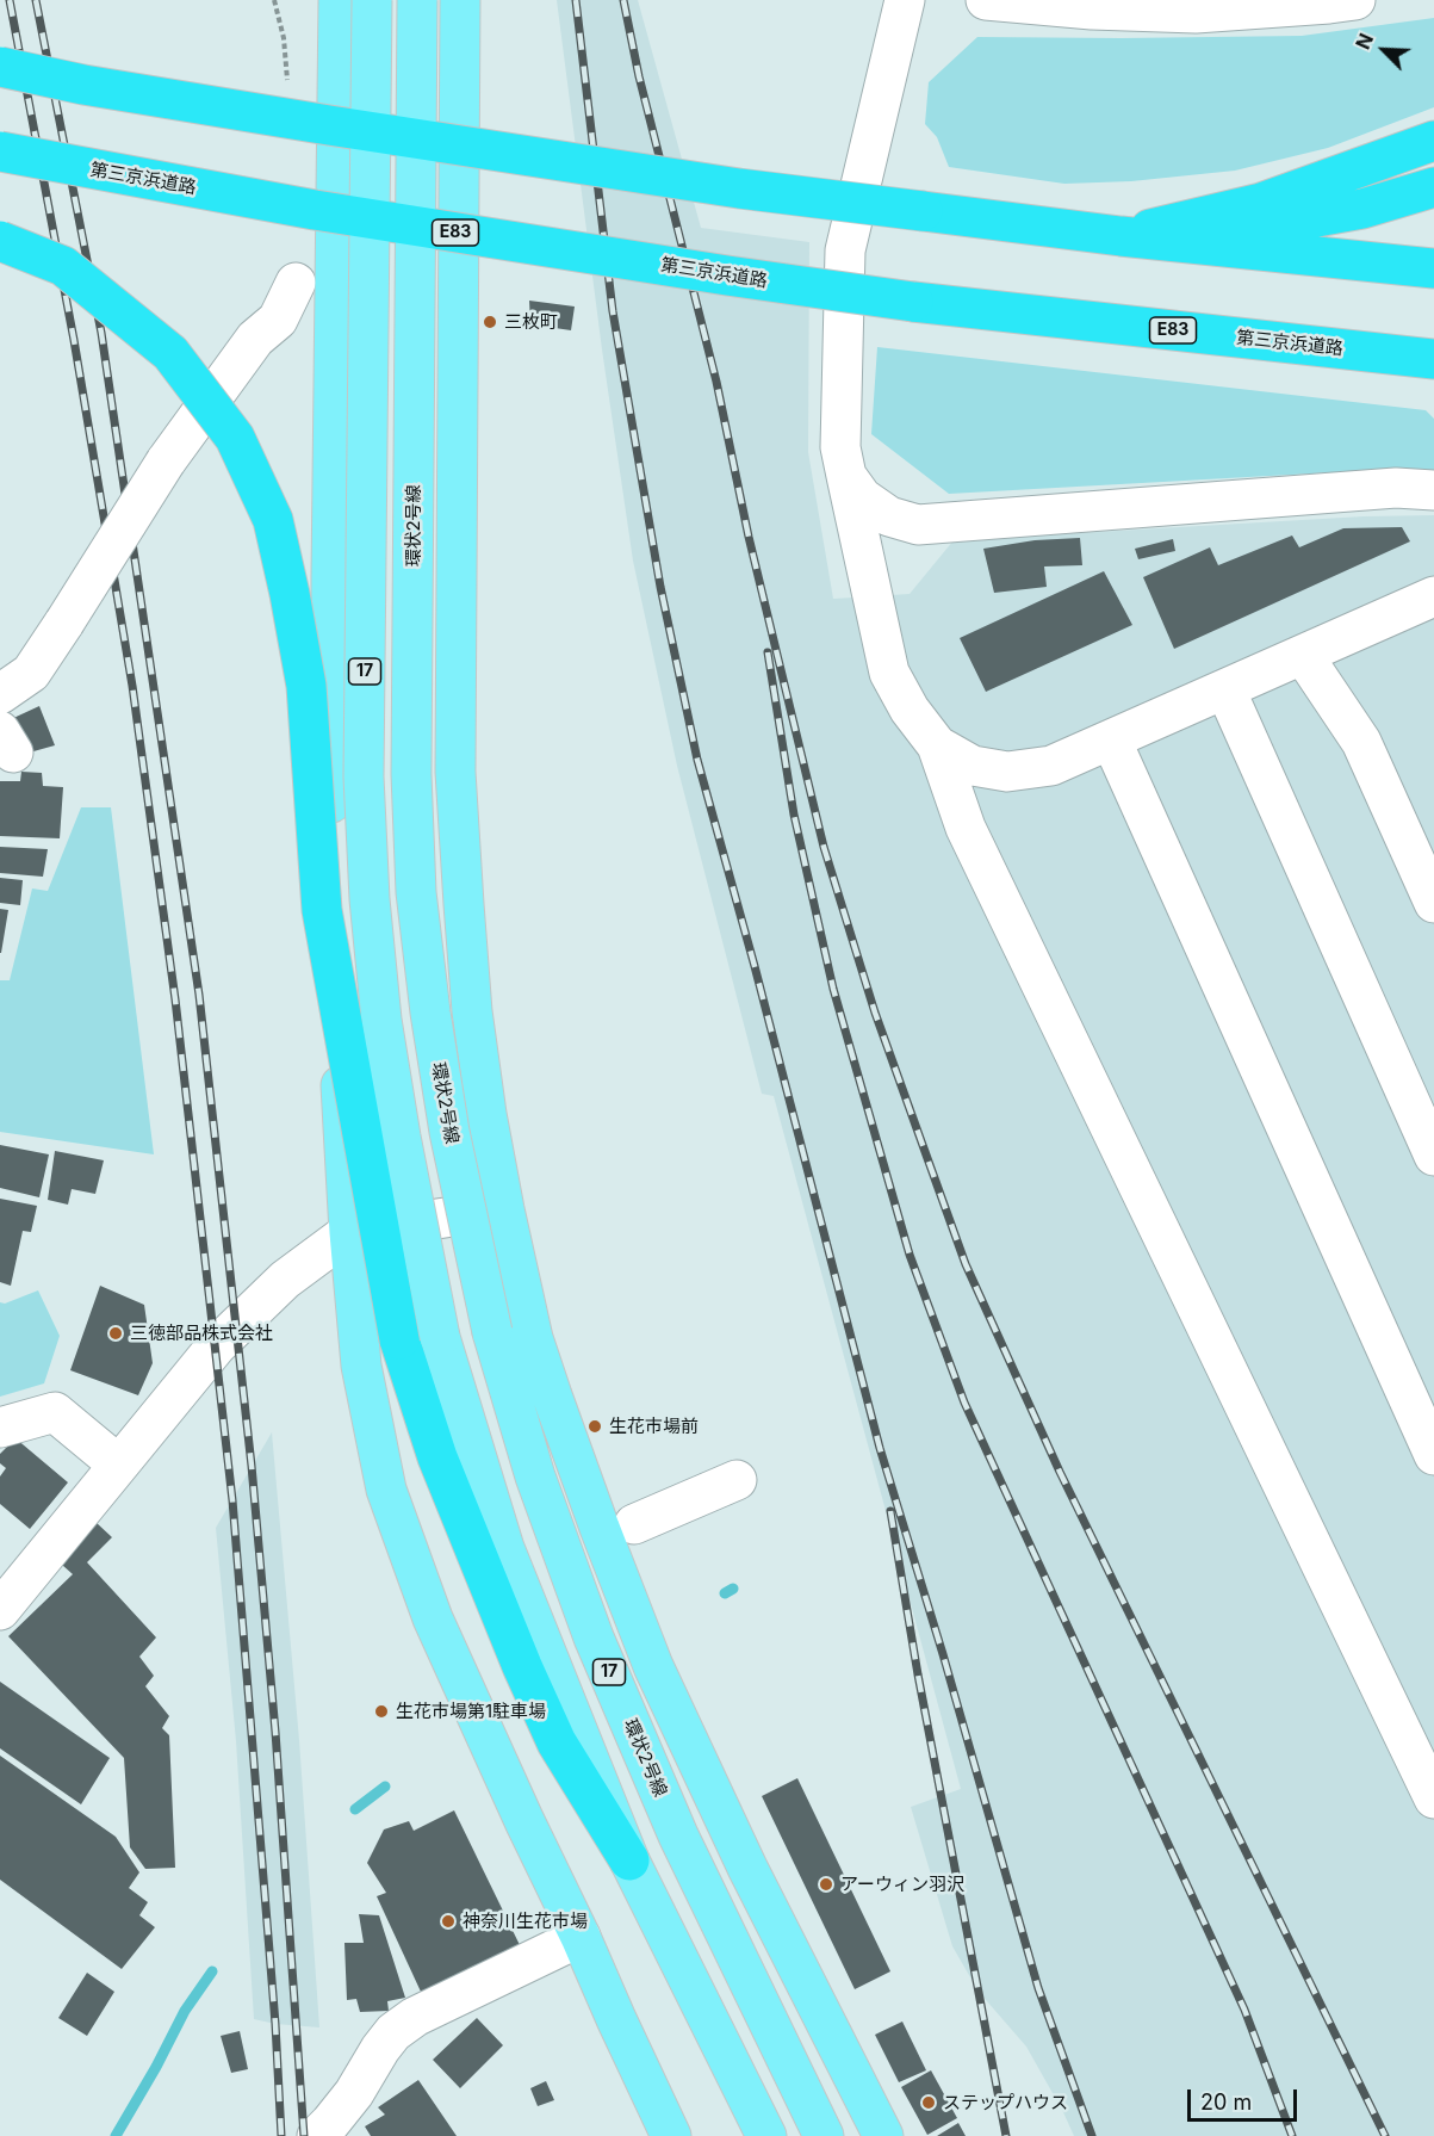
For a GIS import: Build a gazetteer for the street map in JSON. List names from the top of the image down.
{
  "streets": {
    "highway": ["第三京浜道路", "E83"],
    "main road": ["環状2号線", "17"]
  },
  "places": [
    "三枚町",
    "三徳部品株式会社",
    "生花市場前",
    "生花市場第1駐車場",
    "アーウィン羽沢",
    "神奈川生花市場",
    "ステップハウス"
  ],
  "scale_bar": "20 m",
  "north": "top left"
}
